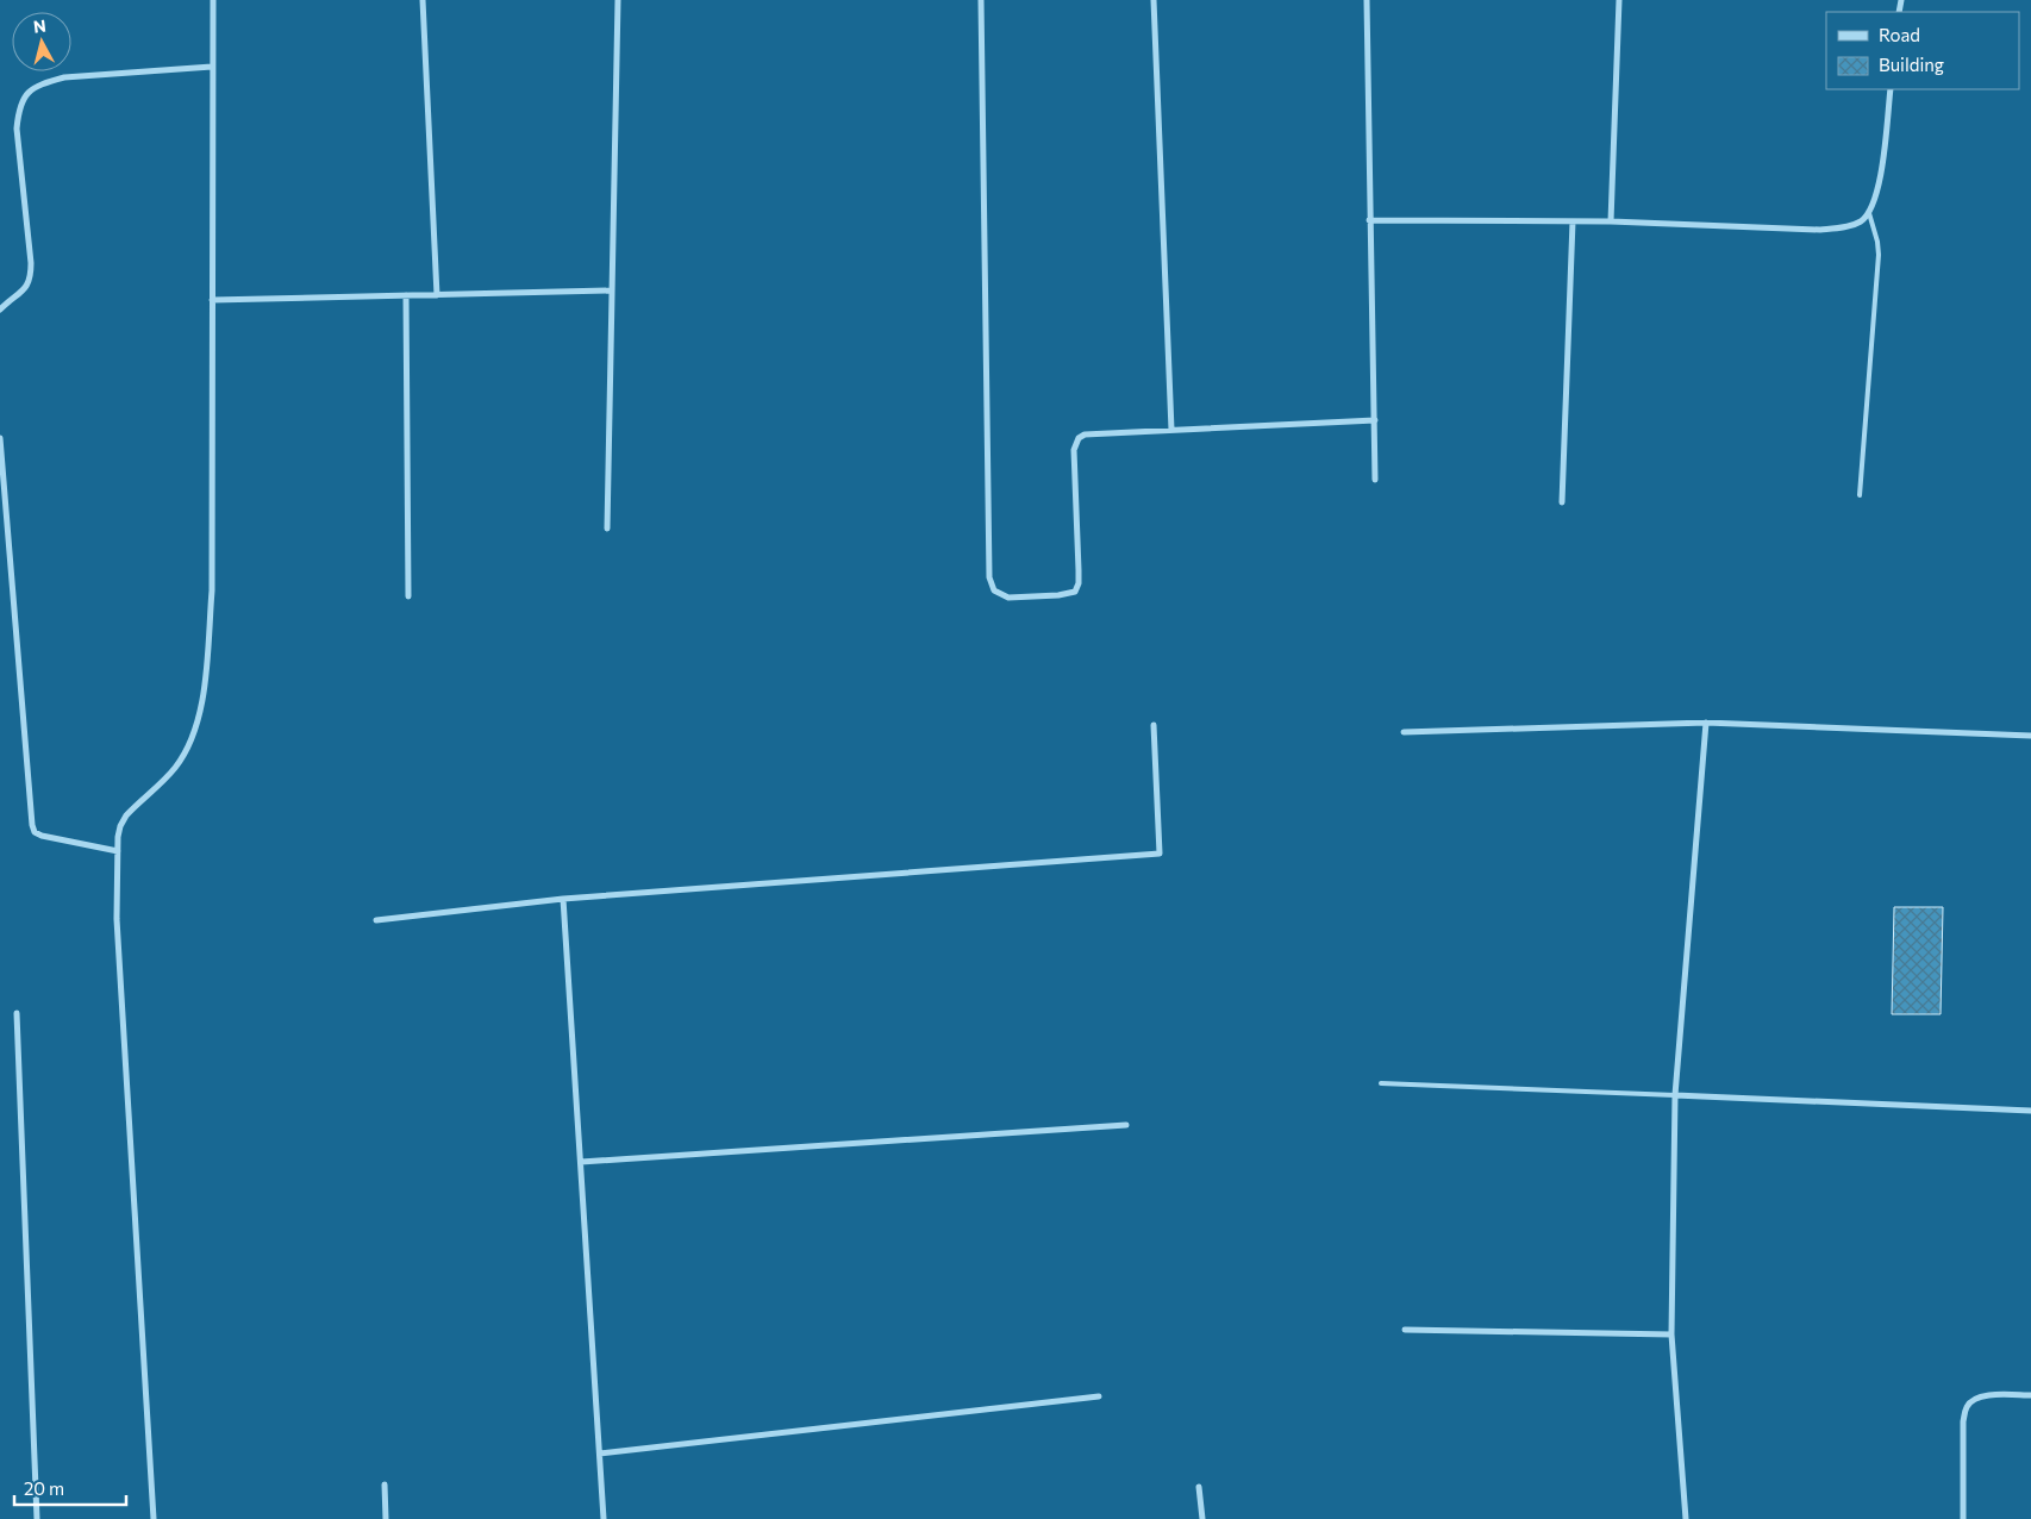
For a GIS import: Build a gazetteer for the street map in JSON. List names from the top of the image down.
{
  "legend": ["Road", "Building"],
  "scale_bar": "20 m",
  "north": "top"
}
